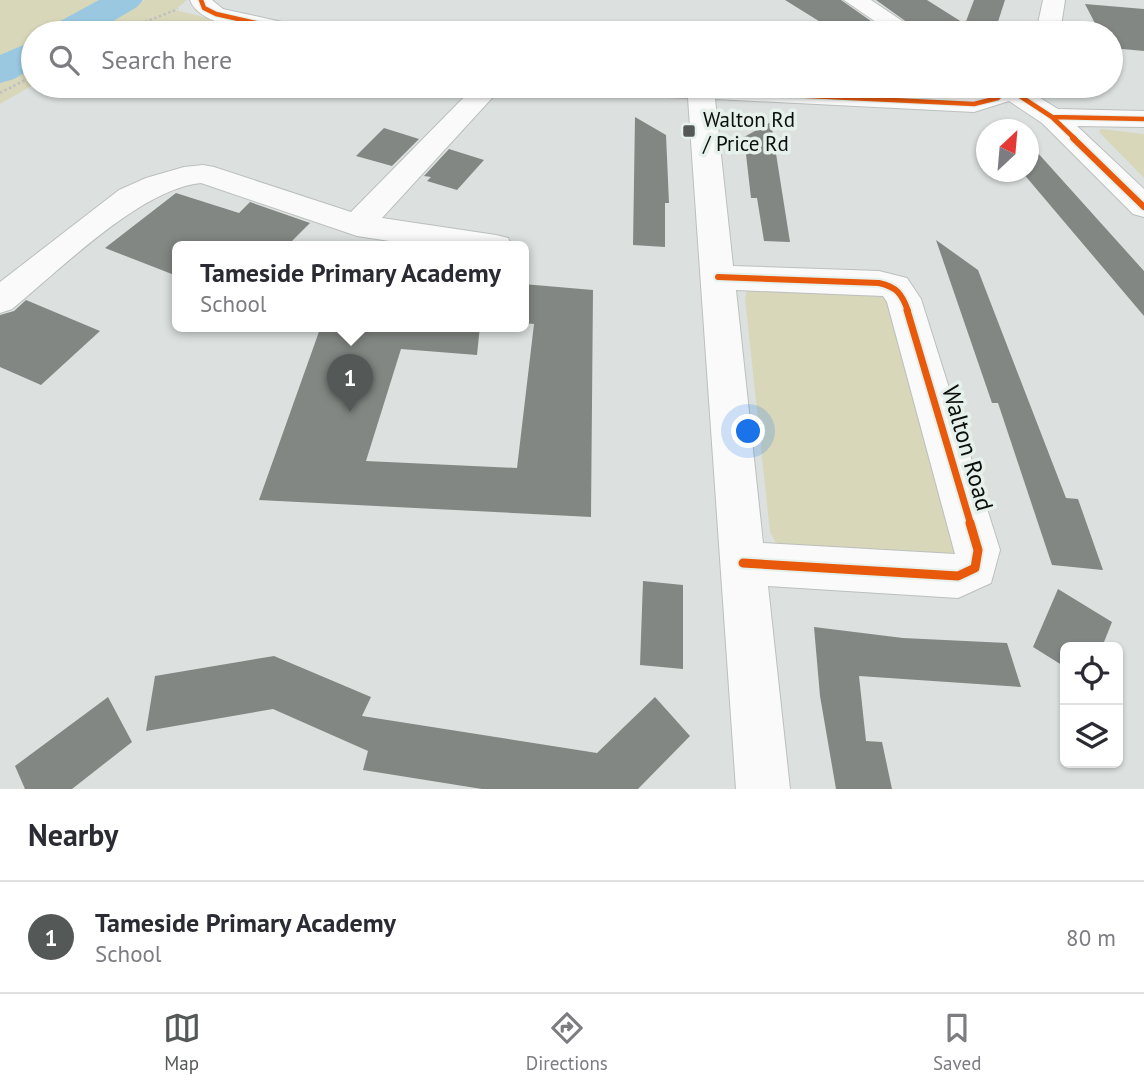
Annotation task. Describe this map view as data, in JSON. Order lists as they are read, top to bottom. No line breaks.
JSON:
{"streets":{"street":["Walton Road"]},"places":{"transit":["Walton Rd / Price Rd"]},"north":"top right","page":{"search":"Search here","popup":["Tameside Primary Academy","School"],"pins":"1","heading":"Nearby","list":[{"mark":"1","name":"Tameside Primary Academy","note":"School","value":"80 m"}],"nav":["Map","Directions","Saved"]}}
